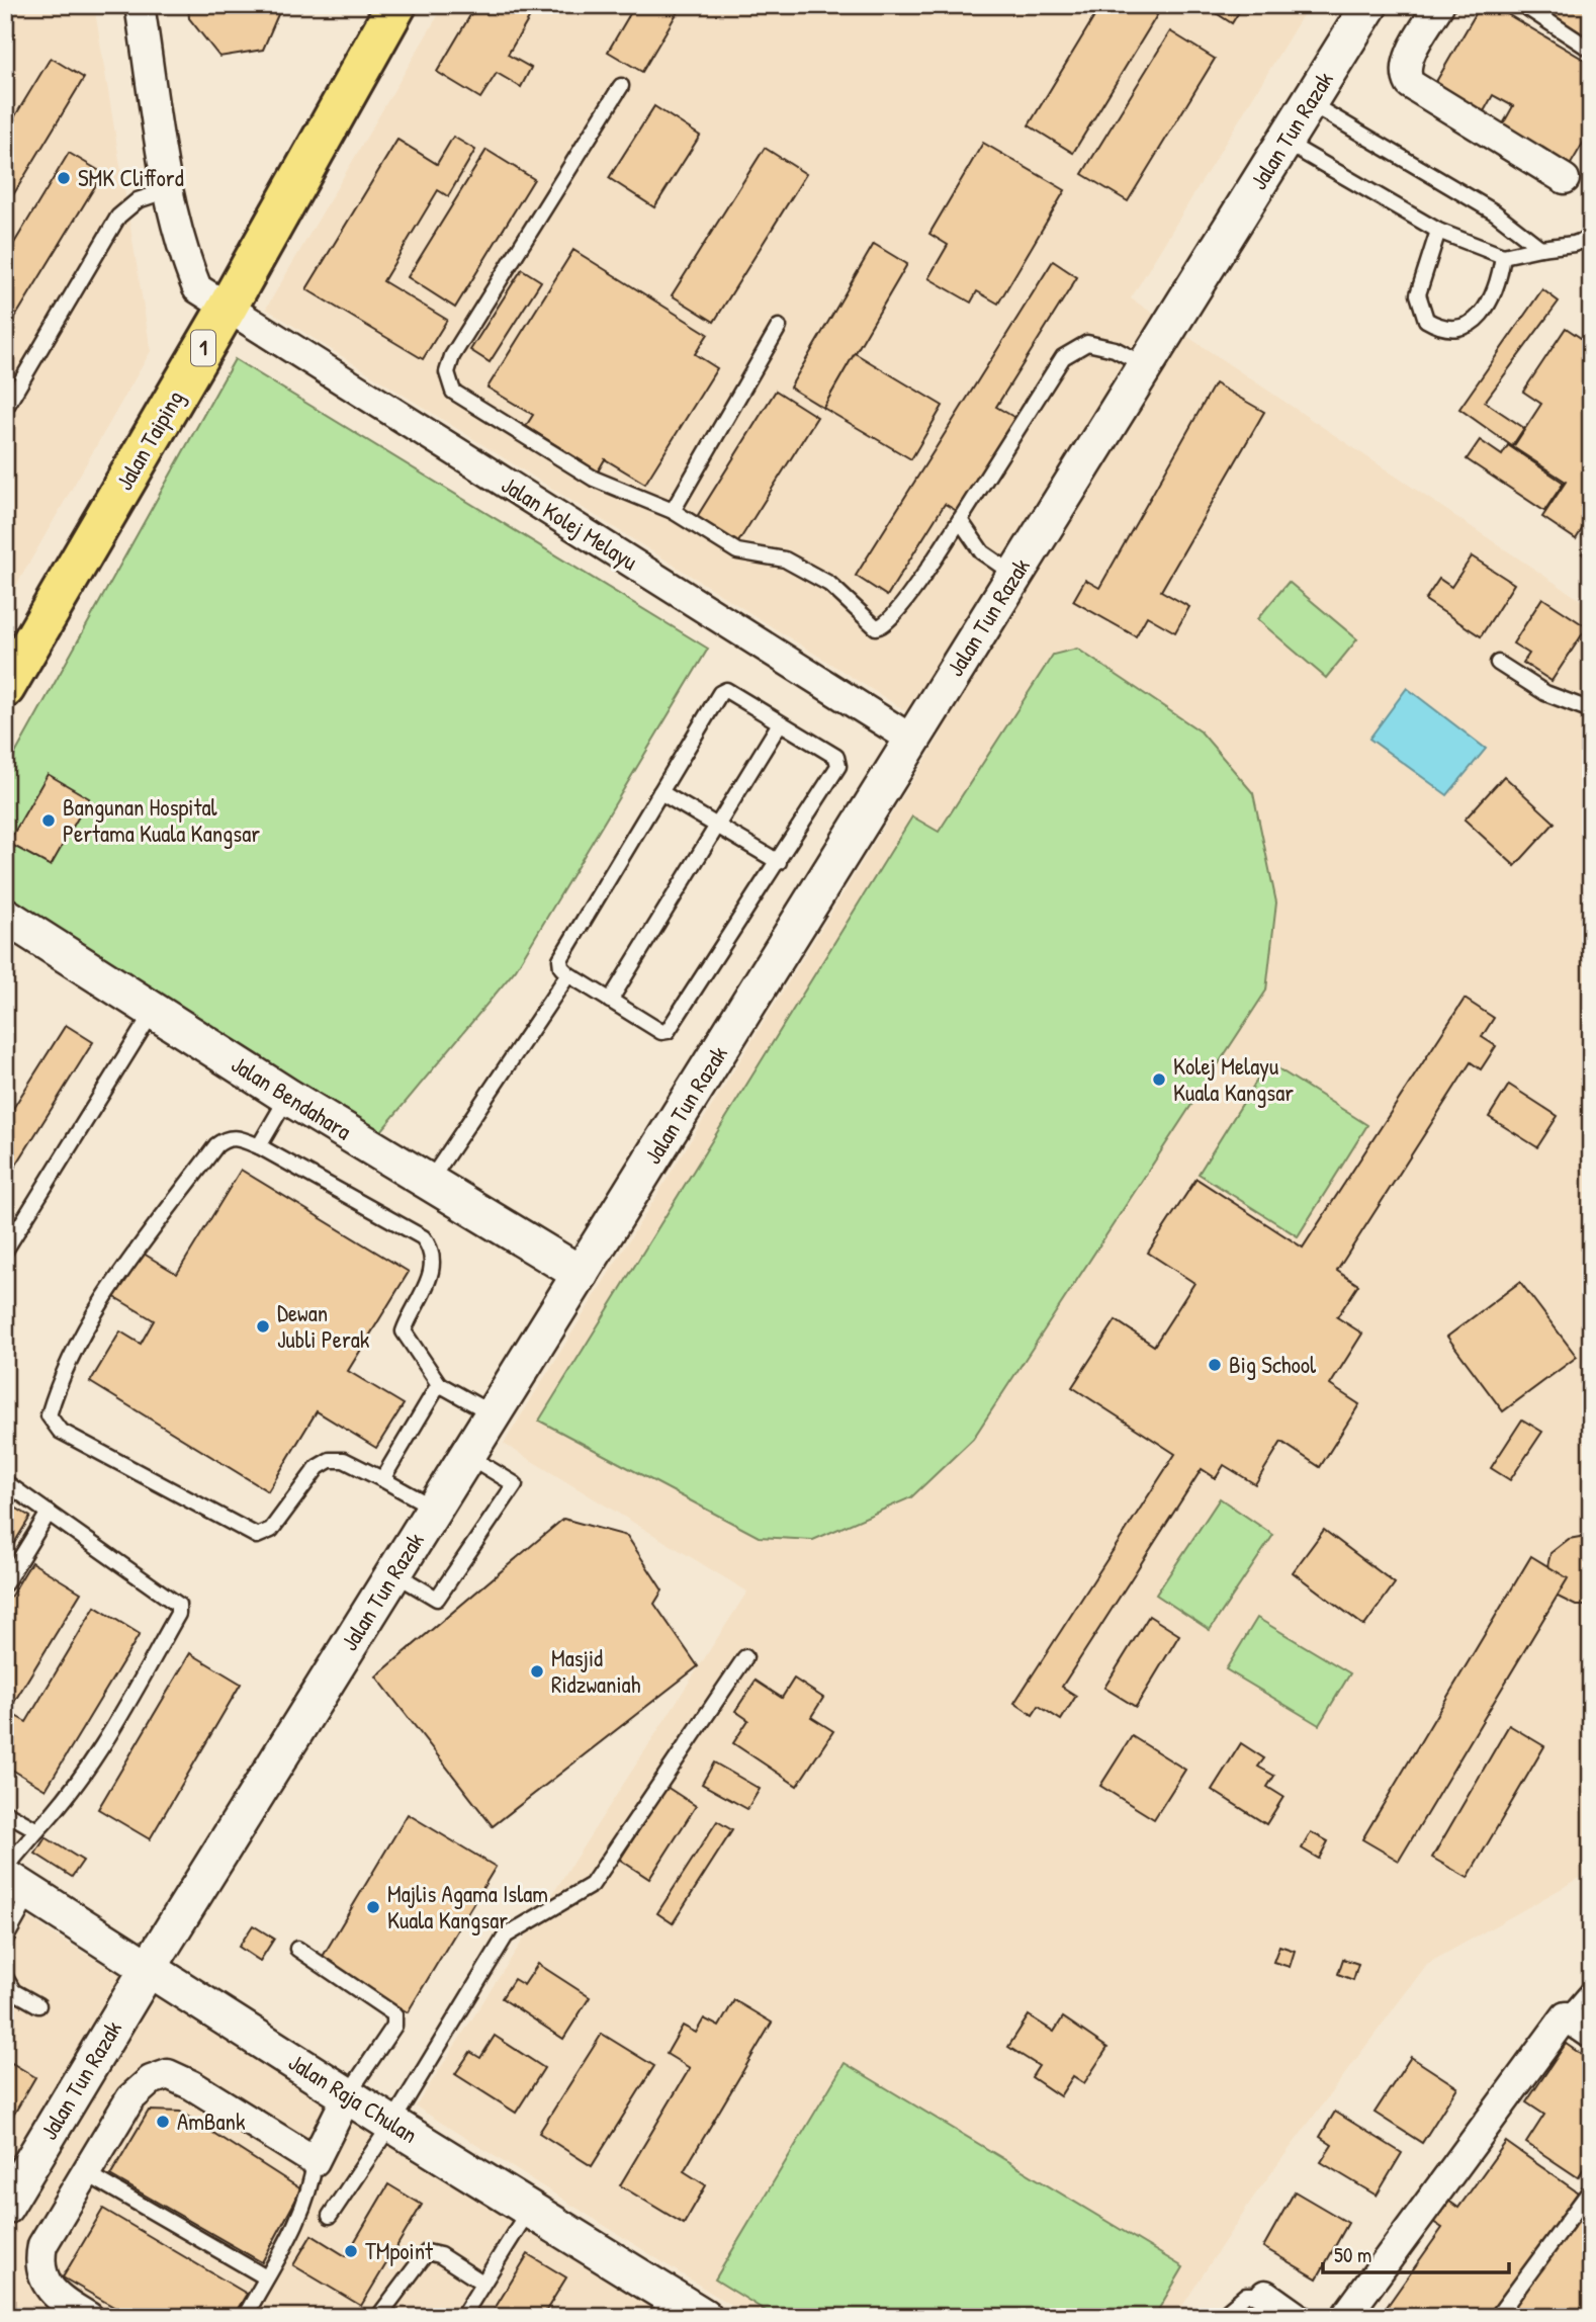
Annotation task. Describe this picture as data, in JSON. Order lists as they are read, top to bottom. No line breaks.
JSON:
{"streets":{"highway":["1","Jalan Taiping"],"street":["Jalan Tun Razak","Jalan Kolej Melayu","Jalan Bendahara","Jalan Raja Chulan"]},"crossings":[["Jalan Tun Razak","Jalan Kolej Melayu"],["Jalan Tun Razak","Jalan Bendahara"],["Jalan Tun Razak","Jalan Raja Chulan"],["Jalan Taiping","Jalan Kolej Melayu"]],"places":["SMK Clifford","Bangunan Hospital Pertama Kuala Kangsar","Kolej Melayu Kuala Kangsar","Dewan Jubli Perak","Big School","Masjid Ridzwaniah","Majlis Agama Islam Kuala Kangsar","AmBank","TMpoint"],"scale_bar":"50 m"}
